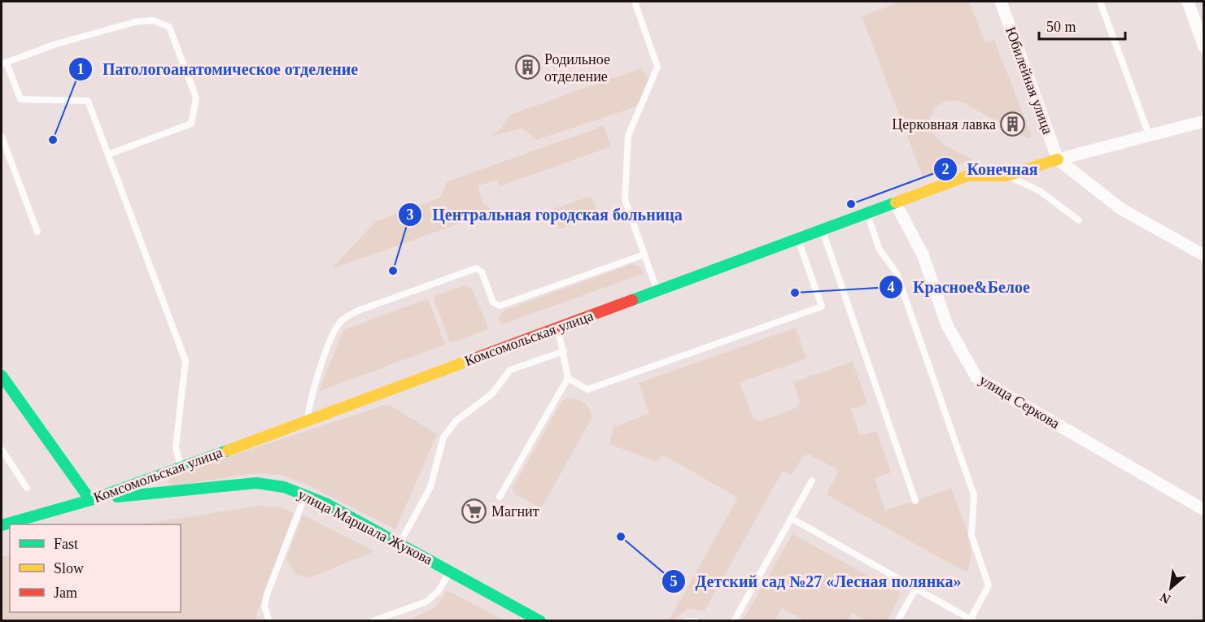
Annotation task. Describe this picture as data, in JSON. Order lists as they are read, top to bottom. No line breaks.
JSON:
{"streets":{"street":["Юбилейная улица","Комсомольская улица","улица Серкова","улица Маршала Жукова"]},"crossings":[["Юбилейная улица","Комсомольская улица"],["Комсомольская улица","улица Серкова"],["Комсомольская улица","улица Маршала Жукова"]],"places":{"building":["Родильное отделение","Церковная лавка"],"other":["Патологоанатомическое отделение","Конечная","Центральная городская больница","Красное&Белое","Детский сад №27 «Лесная полянка»"],"supermarket":["Магнит"]},"legend":["Fast","Slow","Jam"],"scale_bar":"50 m","north":"bottom left"}
